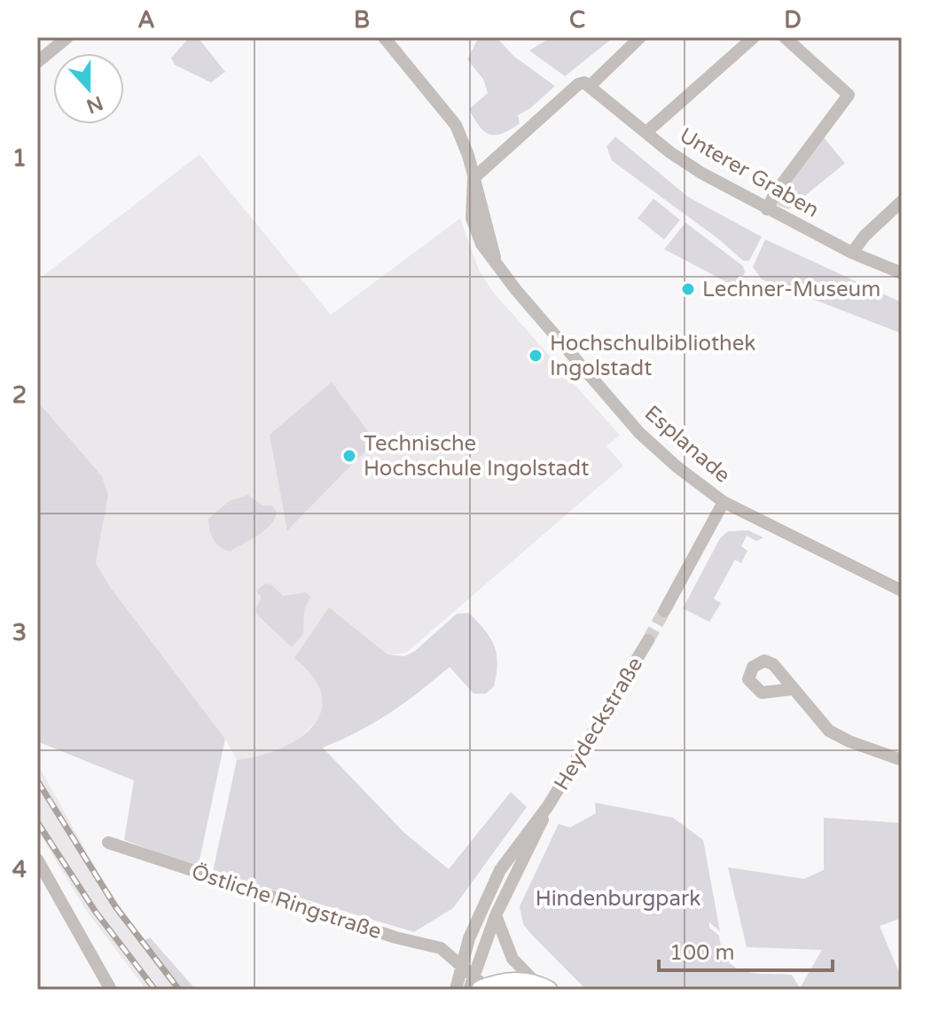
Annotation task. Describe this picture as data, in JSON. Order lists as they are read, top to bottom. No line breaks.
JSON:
{"streets":{"street":["Unterer Graben","Esplanade","Heydeckstraße","Östliche Ringstraße"]},"crossings":[["Heydeckstraße","Östliche Ringstraße"]],"parks":["Hindenburgpark"],"places":["Lechner-Museum","Hochschulbibliothek Ingolstadt","Technische Hochschule Ingolstadt"],"scale_bar":"100 m","north":"bottom","grid":{"columns":["A","B","C","D"],"rows":["1","2","3","4"]}}
